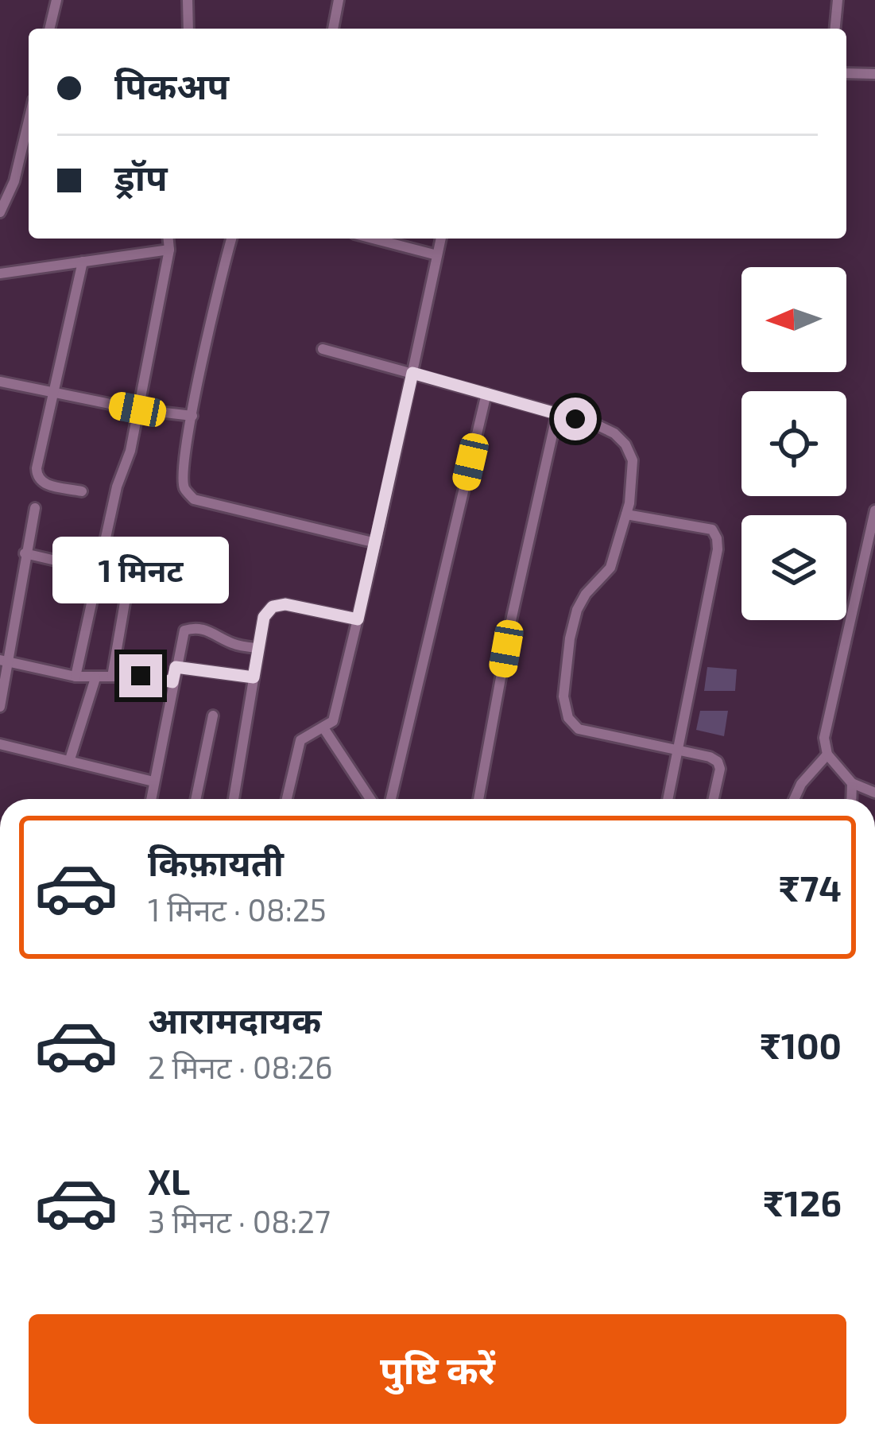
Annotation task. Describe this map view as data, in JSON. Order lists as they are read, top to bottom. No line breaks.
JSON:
{"north":"left","page":{"banner":["पिकअप","ड्रॉप"],"bubble":"1 मिनट","list":[{"name":"किफ़ायती","note":"1 मिनट · 08:25","value":"₹74"},{"name":"आरामदायक","note":"2 मिनट · 08:26","value":"₹100"},{"name":"XL","note":"3 मिनट · 08:27","value":"₹126"}],"buttons":"पुष्टि करें"}}
